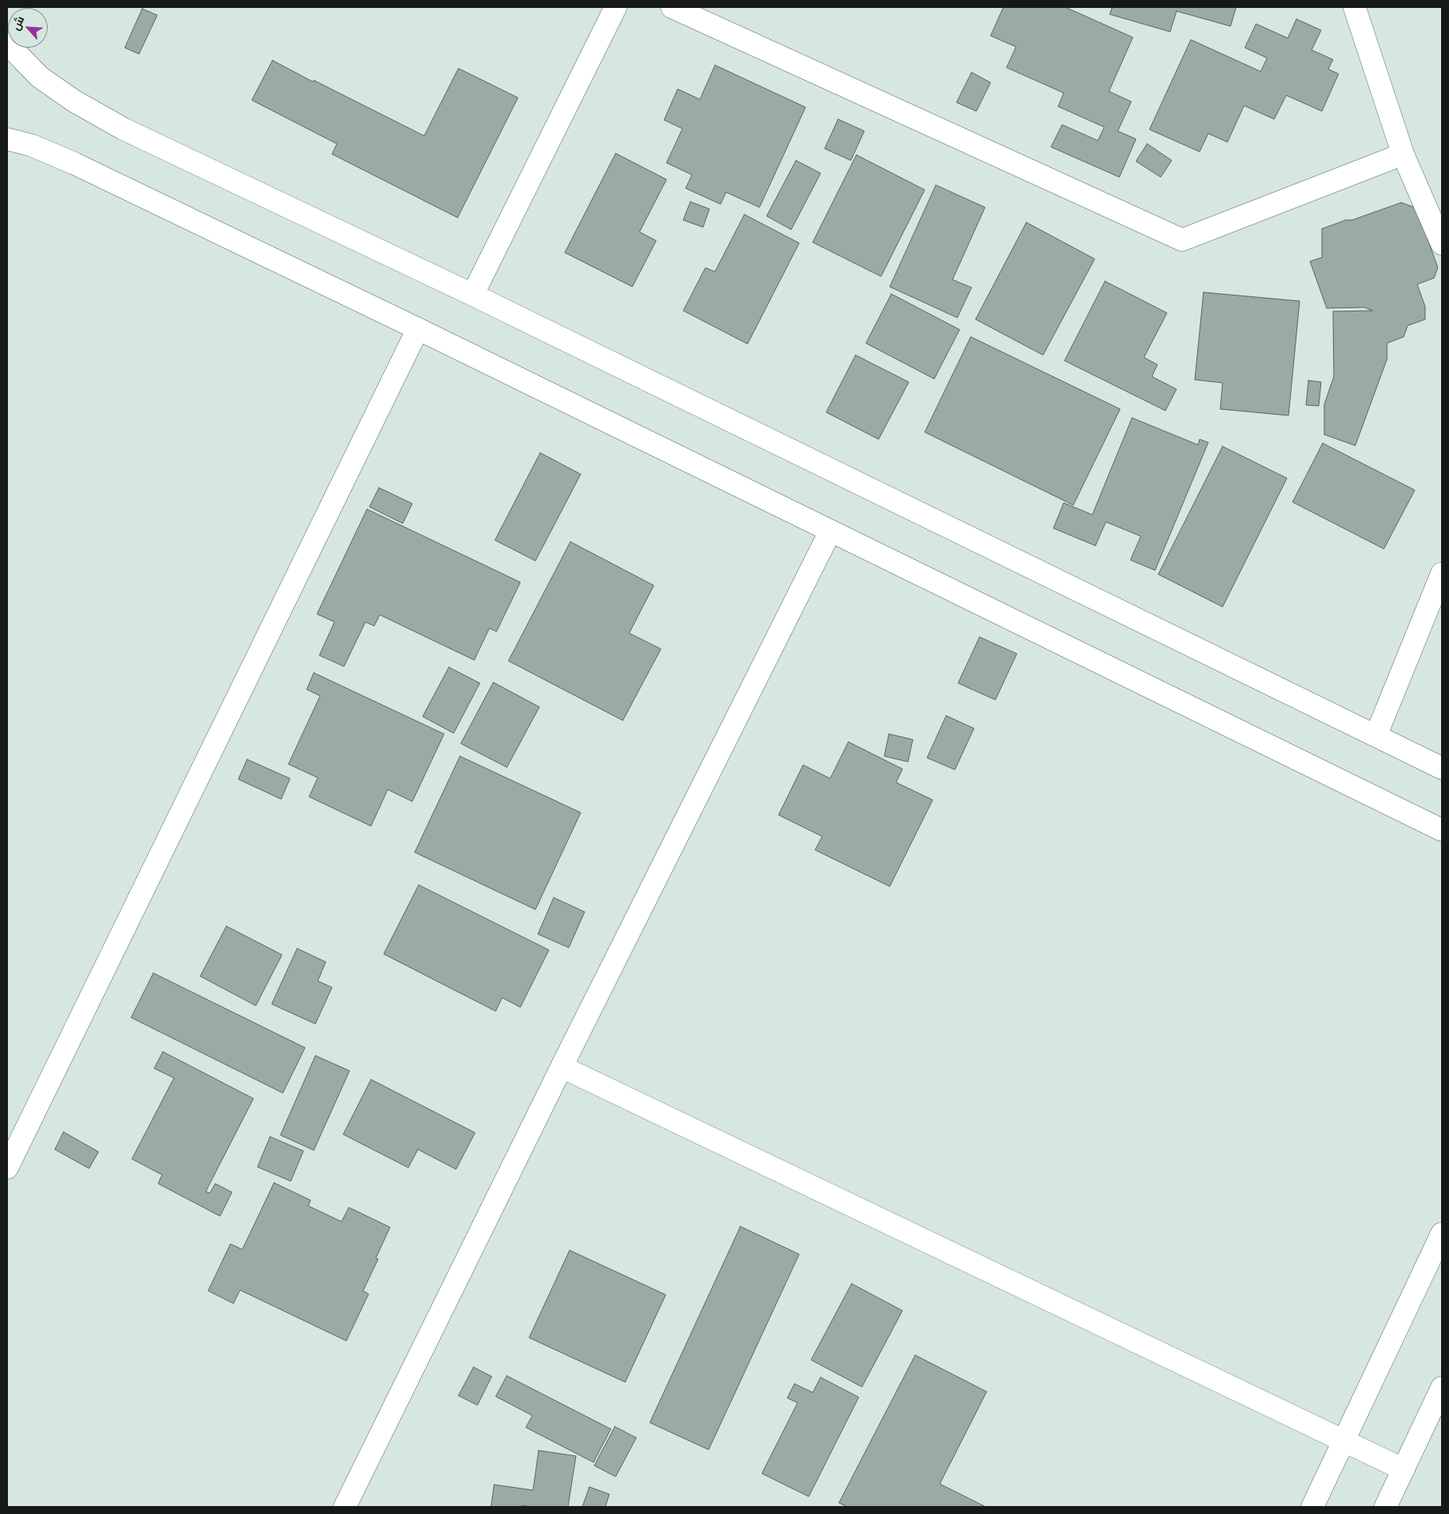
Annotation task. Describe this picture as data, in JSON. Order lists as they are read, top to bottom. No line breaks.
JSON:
{"north":"top left"}
